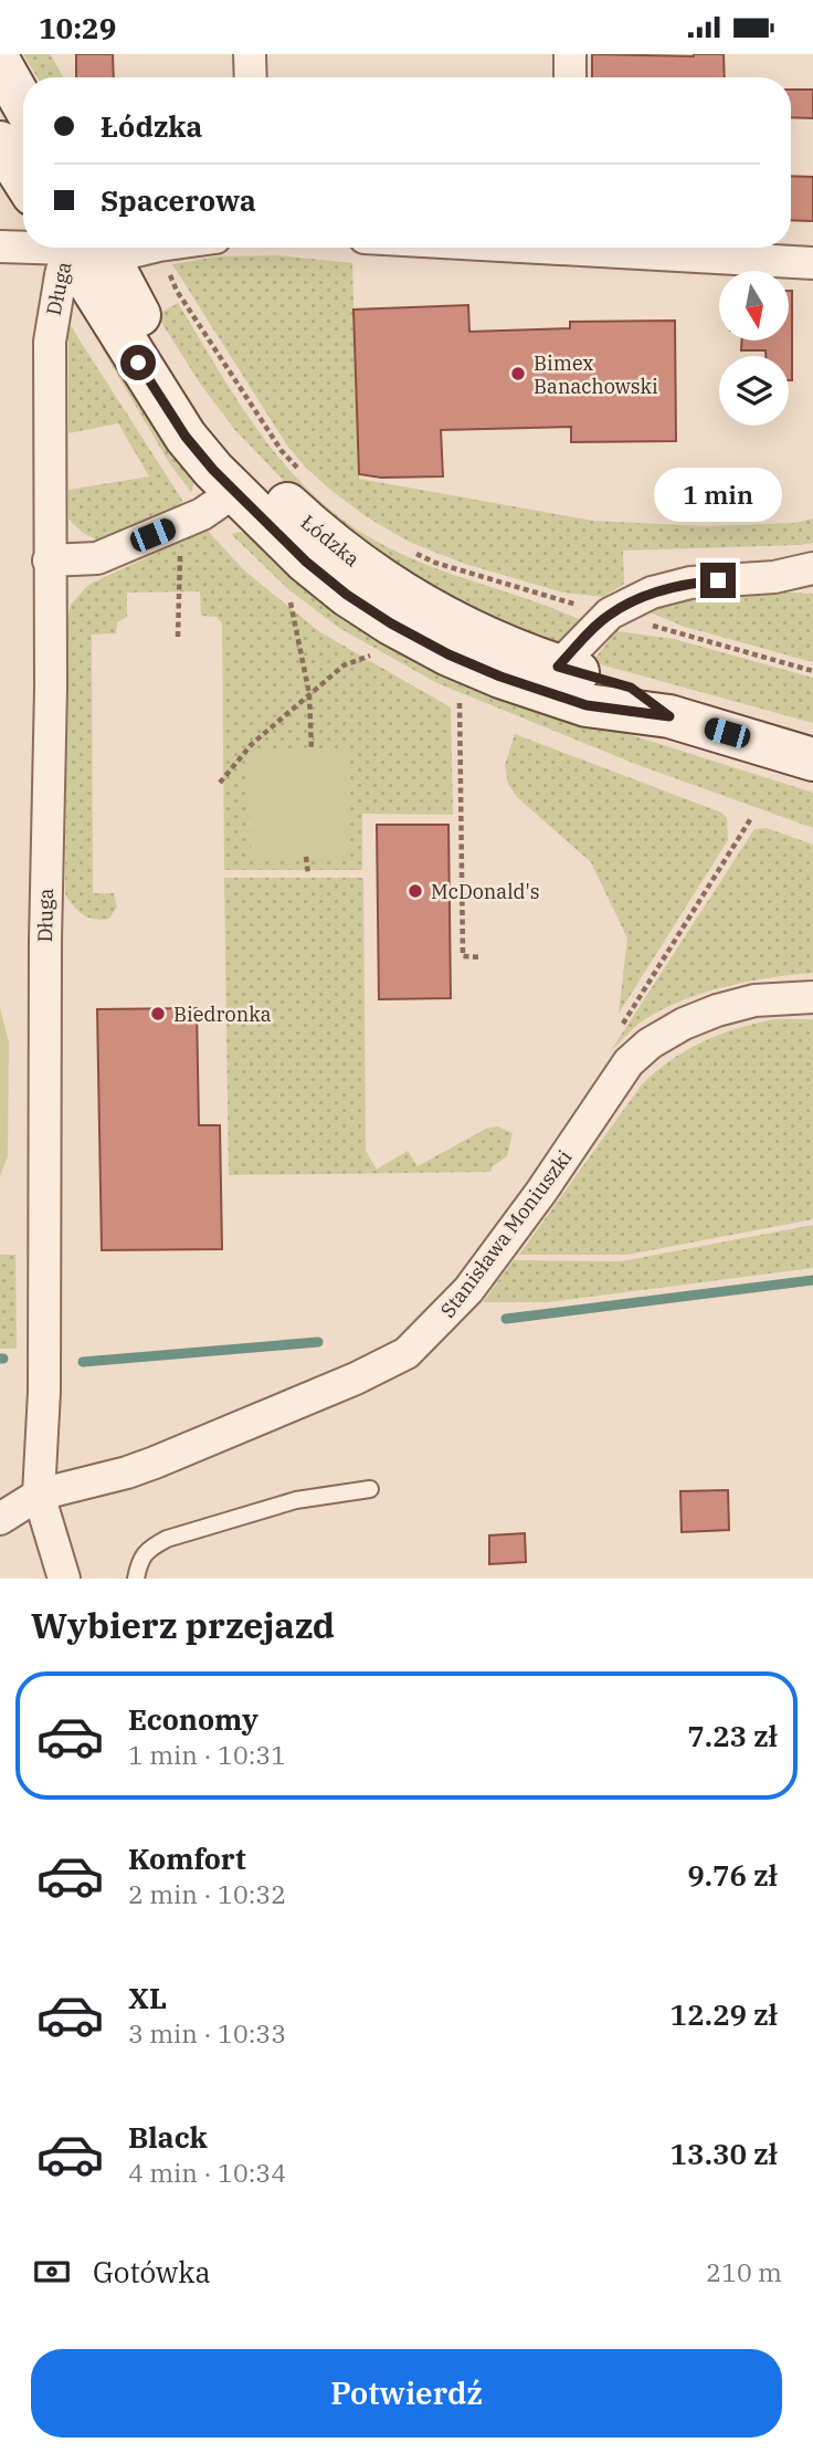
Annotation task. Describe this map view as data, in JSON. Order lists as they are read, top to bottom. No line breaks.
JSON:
{"streets":{"main road":["Łódzka"],"street":["Długa","Stanisława Moniuszki"]},"crossings":[["Długa","Stanisława Moniuszki"]],"places":["Bimex Banachowski","McDonald's","Biedronka"],"north":"bottom","page":{"status":"10:29","banner":["Łódzka","Spacerowa"],"bubble":"1 min","heading":"Wybierz przejazd","list":[{"name":"Economy","note":"1 min · 10:31","value":"7.23 zł"},{"name":"Komfort","note":"2 min · 10:32","value":"9.76 zł"},{"name":"XL","note":"3 min · 10:33","value":"12.29 zł"},{"name":"Black","note":"4 min · 10:34","value":"13.30 zł"}],"pay":["Gotówka","210 m"],"buttons":"Potwierdź"}}
